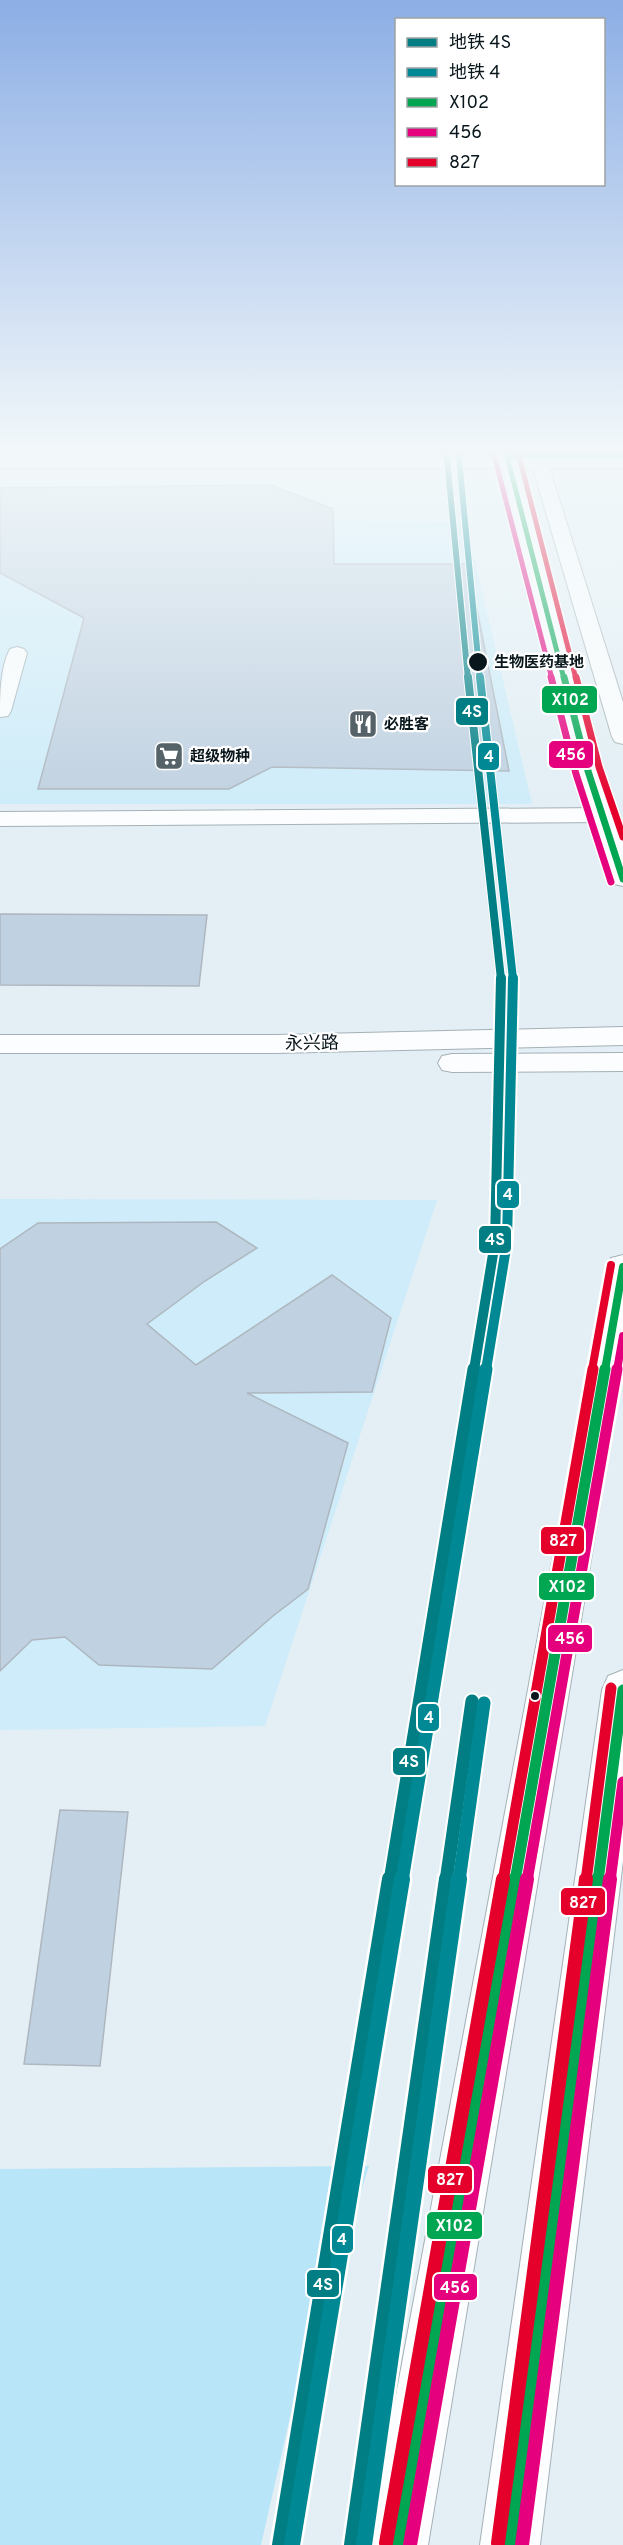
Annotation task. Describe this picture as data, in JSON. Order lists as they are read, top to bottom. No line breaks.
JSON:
{"streets":{"main road":["永兴路"]},"places":{"other":["生物医药基地"],"restaurant":["必胜客"],"supermarket":["超级物种"]},"lines":["metro line 4S","metro line 4","transit line X102","transit line 456","transit line 827"],"legend":["地铁 4S","地铁 4","X102","456","827"]}
